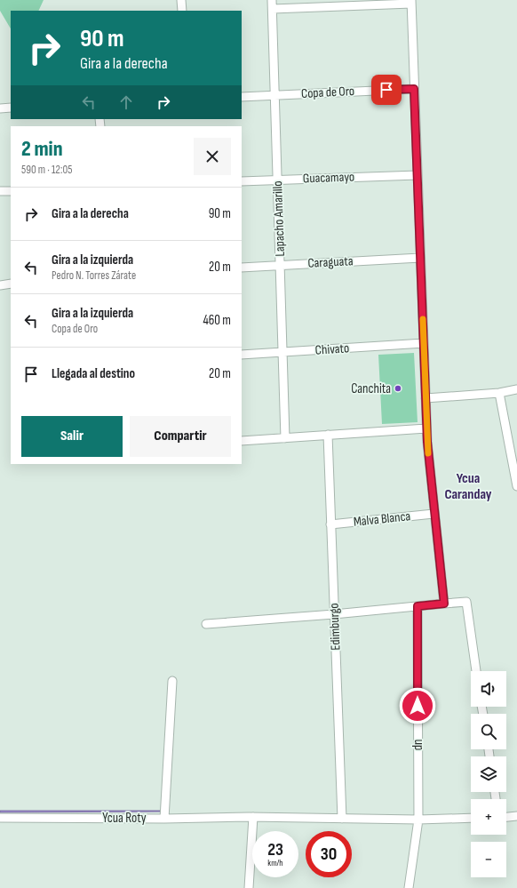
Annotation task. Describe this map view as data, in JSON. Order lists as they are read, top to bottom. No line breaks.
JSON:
{"streets":{"street":["Copa de Oro","Guacamayo","Lapacho Amarillo","Caraguata","Chivato","Malva Blanca","Edimburgo","dn","Ycua Roty"]},"crossings":[["Copa de Oro","Lapacho Amarillo"],["Guacamayo","Lapacho Amarillo"],["Lapacho Amarillo","Caraguata"],["Lapacho Amarillo","Chivato"],["Malva Blanca","Edimburgo"],["Edimburgo","Ycua Roty"],["dn","Ycua Roty"]],"districts":["Ycua Caranday"],"places":["Canchita"],"page":{"turn":["90 m","Gira a la derecha"],"heading":["2 min","590 m · 12:05"],"list":[{"name":"Gira a la derecha","value":"90 m"},{"name":"Gira a la izquierda","note":"Pedro N. Torres Zárate","value":"20 m"},{"name":"Gira a la izquierda","note":"Copa de Oro","value":"460 m"},{"name":"Llegada al destino","value":"20 m"}],"buttons":["Salir","Compartir"],"map_buttons":["+","−"],"speed":"23 km/h","limit":"30"}}
